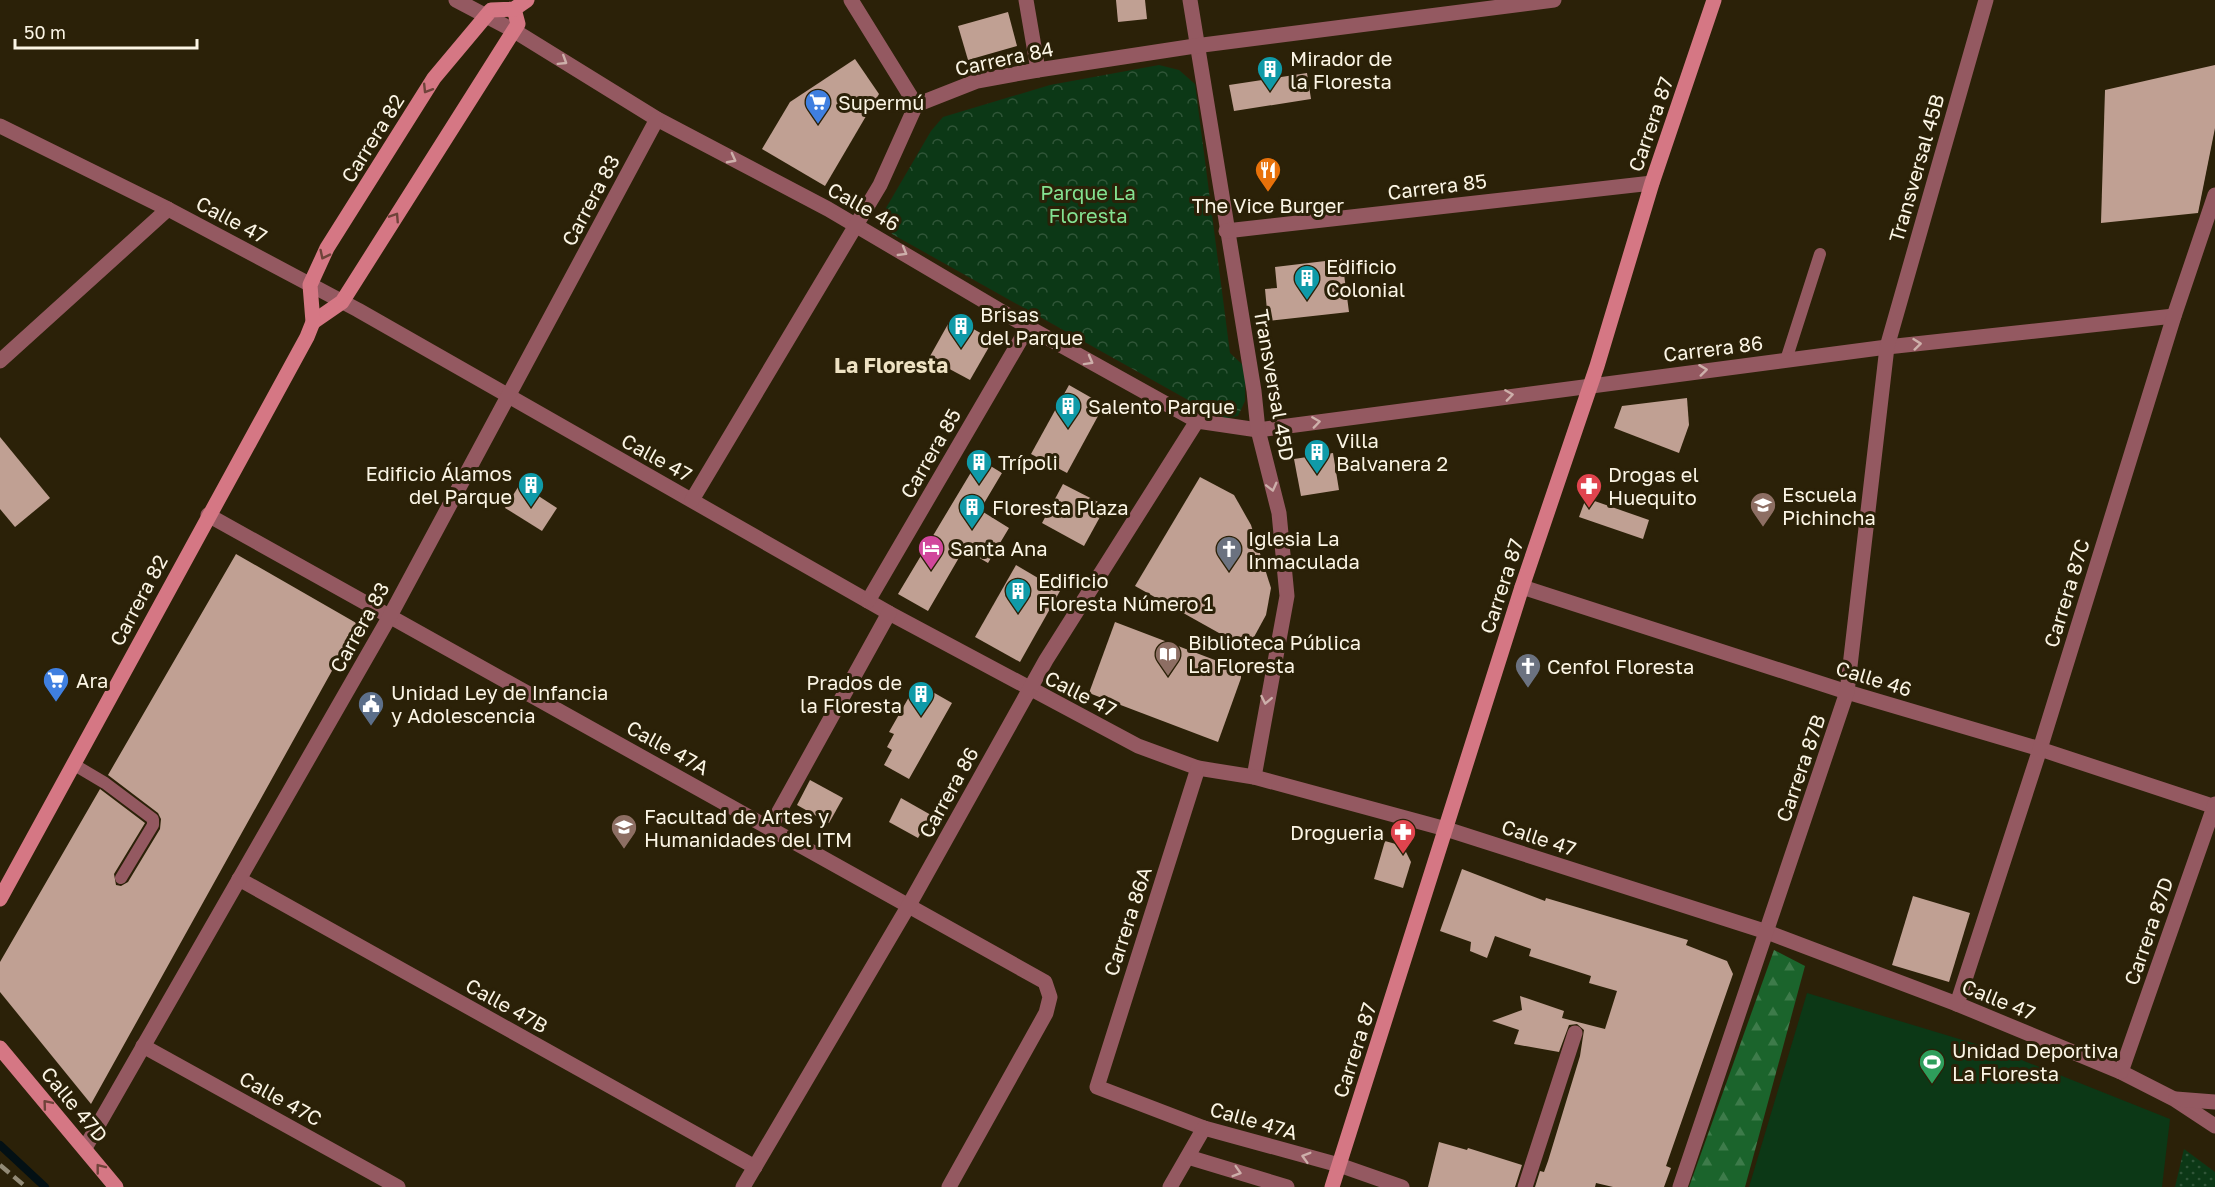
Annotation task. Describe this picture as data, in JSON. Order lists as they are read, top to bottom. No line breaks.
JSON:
{"streets":{"street":["Carrera 84","Carrera 87","Carrera 82","Transversal 45B","Carrera 85","Carrera 83","Calle 46","Calle 47","Carrera 86","Transversal 45D","Carrera 87C","Calle 47A","Carrera 87B","Carrera 86A","Carrera 87D","Calle 47B","Calle 47C","Calle 47D"]},"crossings":[["Carrera 84","Transversal 45D"],["Carrera 87","Carrera 85"],["Carrera 87","Calle 46"],["Carrera 87","Calle 47"],["Carrera 87","Carrera 86"],["Carrera 87","Calle 47A"],["Carrera 82","Calle 46"],["Carrera 82","Calle 47"],["Carrera 82","Calle 47A"],["Transversal 45B","Carrera 86"],["Transversal 45B","Carrera 87B"],["Carrera 85","Calle 46"],["Carrera 85","Calle 47"],["Carrera 85","Transversal 45D"],["Carrera 83","Calle 46"],["Carrera 83","Calle 47"],["Carrera 83","Calle 47A"],["Carrera 83","Calle 47B"],["Carrera 83","Calle 47C"],["Carrera 83","Calle 47D"],["Calle 46","Carrera 86"],["Calle 46","Transversal 45D"],["Calle 46","Carrera 87C"],["Calle 46","Carrera 87B"],["Calle 46","Carrera 87D"],["Calle 47","Carrera 86"],["Calle 47","Transversal 45D"],["Calle 47","Carrera 87C"],["Calle 47","Carrera 87B"],["Calle 47","Carrera 86A"],["Calle 47","Carrera 87D"],["Carrera 86","Transversal 45D"],["Carrera 86","Carrera 87C"],["Carrera 86","Calle 47A"],["Carrera 86","Carrera 87B"],["Carrera 86","Calle 47B"],["Calle 47A","Carrera 86A"]],"one_way":["Calle 46","Carrera 86","Transversal 45D","Calle 47D"],"districts":["La Floresta"],"parks":["Parque La Floresta"],"places":{"building":["Mirador de la Floresta","Edificio Colonial","Brisas del Parque","Salento Parque","Villa Balvanera 2","Trípoli","Edificio Álamos del Parque","Floresta Plaza","Edificio Floresta Número 1","Prados de la Floresta"],"supermarket":["Supermú","Ara"],"restaurant":["The Vice Burger"],"pharmacy":["Drogas el Huequito","Drogueria"],"school or university":["Escuela Pichincha","Facultad de Artes y Humanidades del ITM"],"hotel":["Santa Ana"],"church":["Iglesia La Inmaculada","Cenfol Floresta"],"library":["Biblioteca Pública La Floresta"],"public building":["Unidad Ley de Infancia y Adolescencia"],"sports":["Unidad Deportiva La Floresta"]},"scale_bar":"50 m"}
